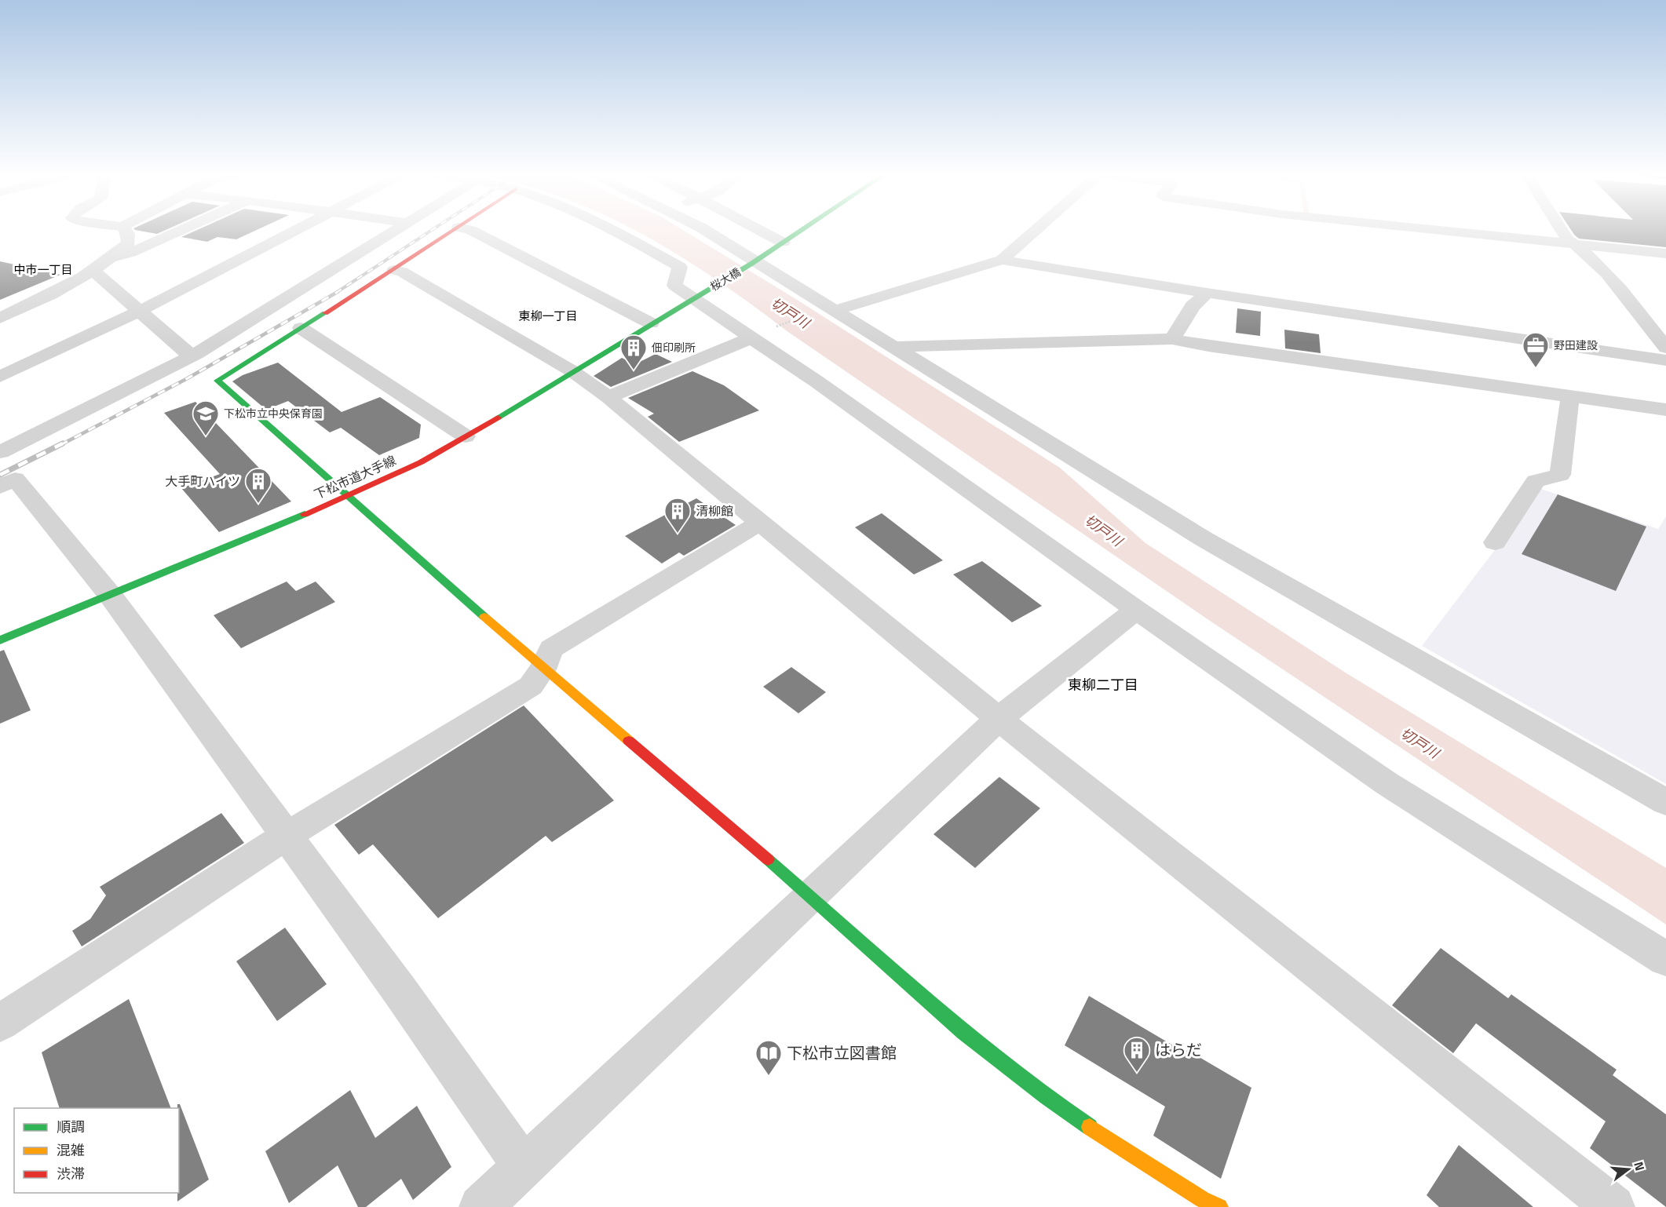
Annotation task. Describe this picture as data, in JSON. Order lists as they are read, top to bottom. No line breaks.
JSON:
{"streets":{"street":["桜大橋","下松市道大手線"]},"crossings":[["桜大橋","下松市道大手線"]],"districts":["中市一丁目","東柳一丁目","東柳二丁目"],"water":["切戸川"],"places":{"office":["野田建設"],"building":["佃印刷所","大手町ハイツ","清柳館","はらだ"],"school or university":["下松市立中央保育園"],"library":["下松市立図書館"]},"legend":["順調","混雑","渋滞"],"north":"right"}
